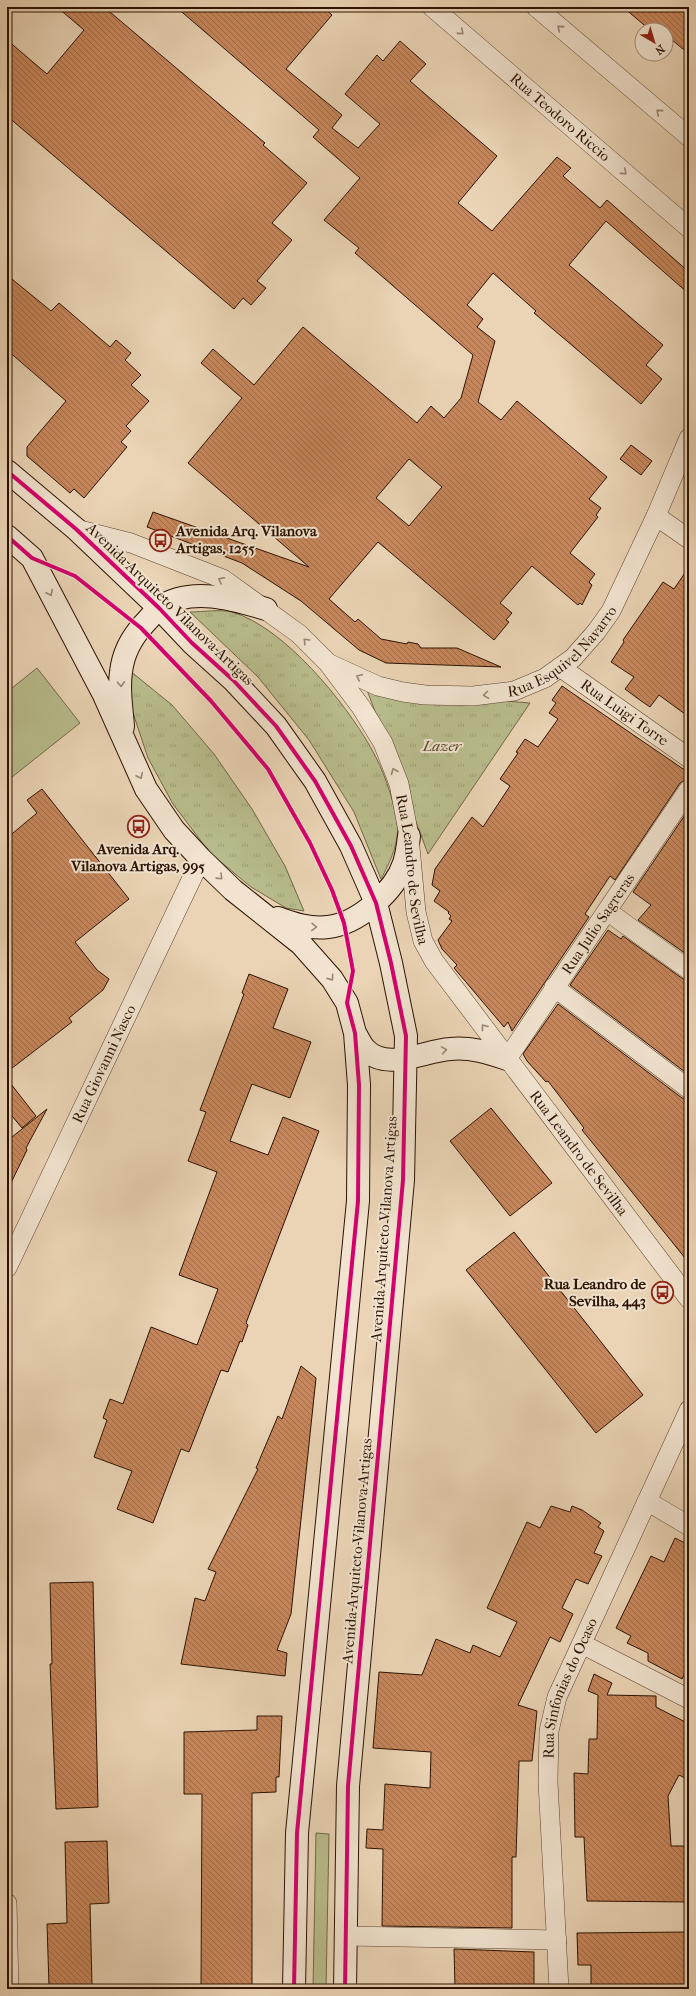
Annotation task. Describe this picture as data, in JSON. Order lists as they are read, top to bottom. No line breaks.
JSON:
{"streets":{"main road":["Avenida Arquiteto Vilanova Artigas"],"street":["Rua Teodoro Riccio","Rua Esquivel Navarro","Rua Luigi Torre","Rua Leandro de Sevilha","Rua Julio Sagreras","Rua Giovanni Nasco","Rua Sinfonias do Ocaso"]},"crossings":[["Avenida Arquiteto Vilanova Artigas","Rua Leandro de Sevilha"],["Avenida Arquiteto Vilanova Artigas","Rua Giovanni Nasco"],["Rua Esquivel Navarro","Rua Luigi Torre"],["Rua Esquivel Navarro","Rua Leandro de Sevilha"],["Rua Leandro de Sevilha","Rua Julio Sagreras"]],"one_way":["Rua Esquivel Navarro","Rua Leandro de Sevilha"],"parks":["Lazer"],"places":{"bus stop":["Avenida Arq. Vilanova Artigas, 1255","Avenida Arq. Vilanova Artigas, 995","Rua Leandro de Sevilha, 443"]},"north":"bottom right"}
